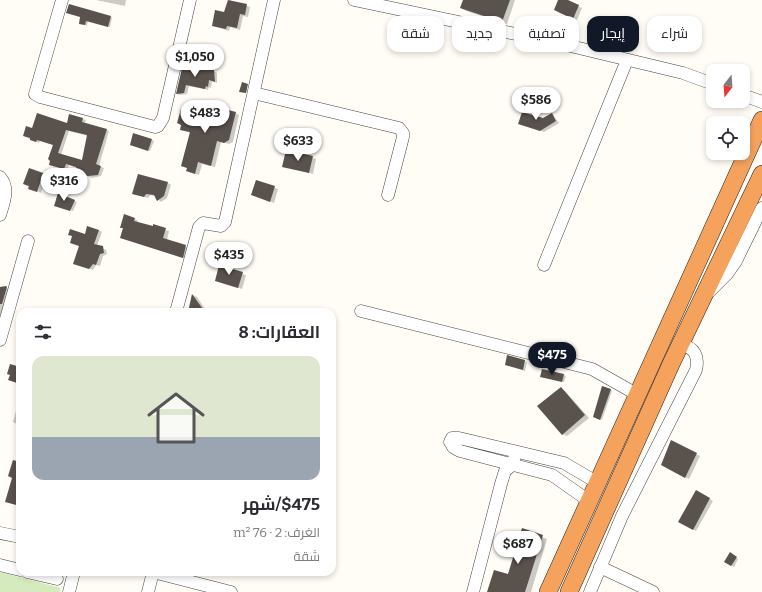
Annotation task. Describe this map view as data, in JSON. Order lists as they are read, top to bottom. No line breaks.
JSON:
{"north":"bottom","page":{"chip":["شراء","إيجار","تصفية","جديد","شقة"],"price":["$1,050","$586","$483","$633","$316","$435","$475","$687"],"heading":"العقارات: 8","list":[{"name":"$475/شهر","note":"الغرف: 2 · 76 m² · شقة"}]}}
